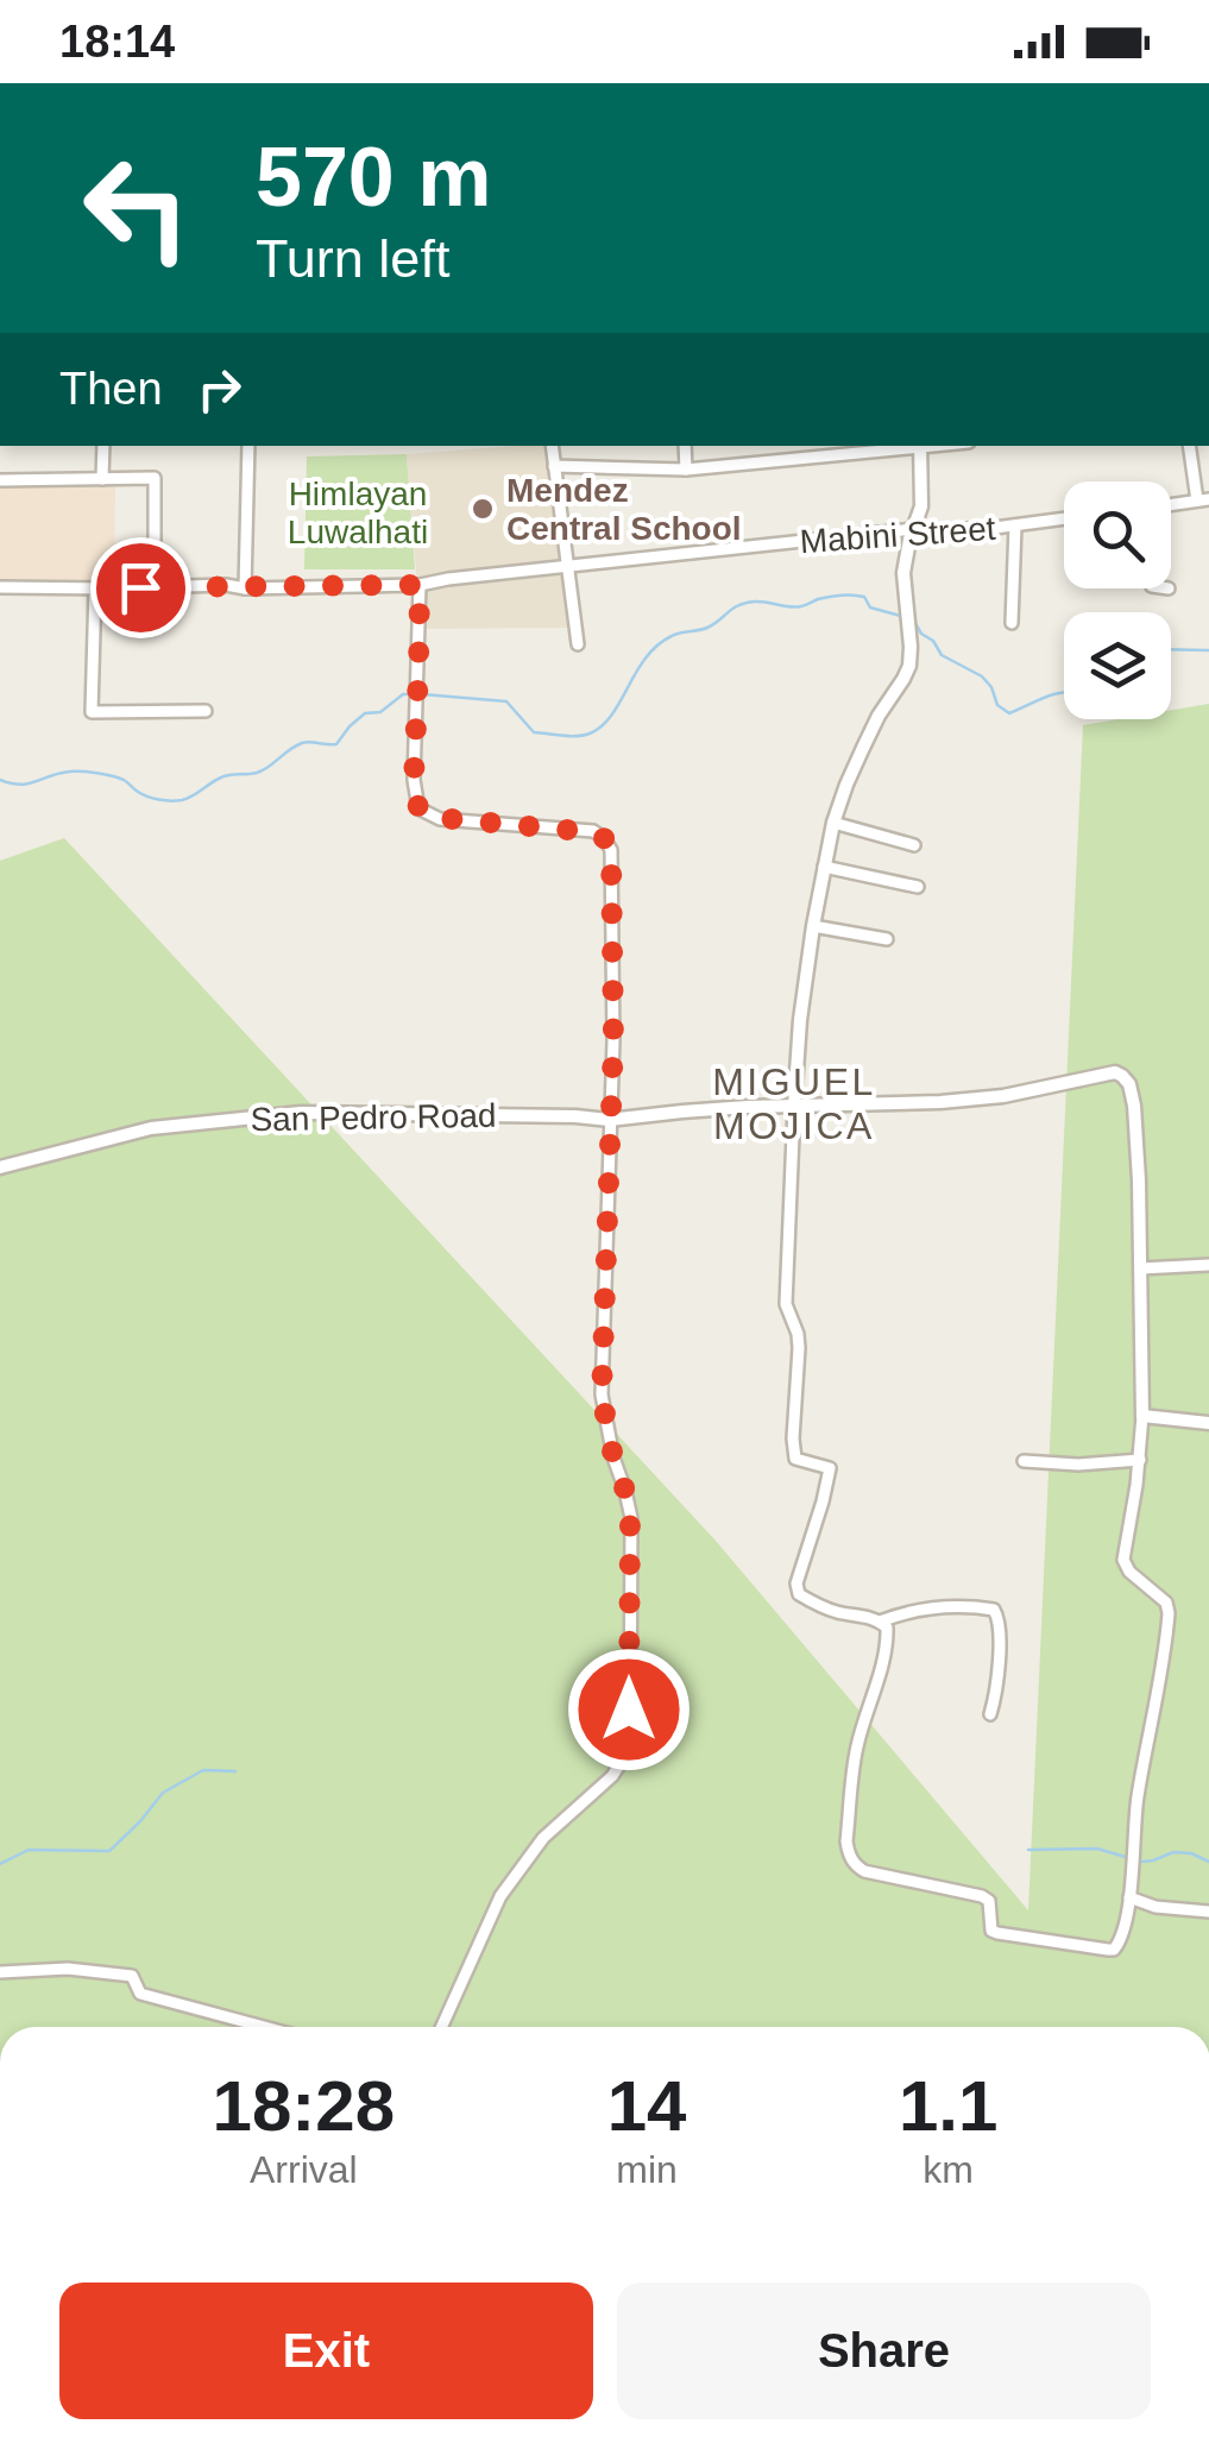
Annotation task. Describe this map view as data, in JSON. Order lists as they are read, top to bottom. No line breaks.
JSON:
{"streets":{"street":["Mabini Street","San Pedro Road"]},"districts":["MIGUEL MOJICA"],"parks":["Himlayan Luwalhati"],"places":["Mendez Central School"],"page":{"status":"18:14","turn":["570 m","Turn left"],"then":"Then","eta":["18:28","Arrival","14","min","1.1","km"],"buttons":["Exit","Share"]}}
